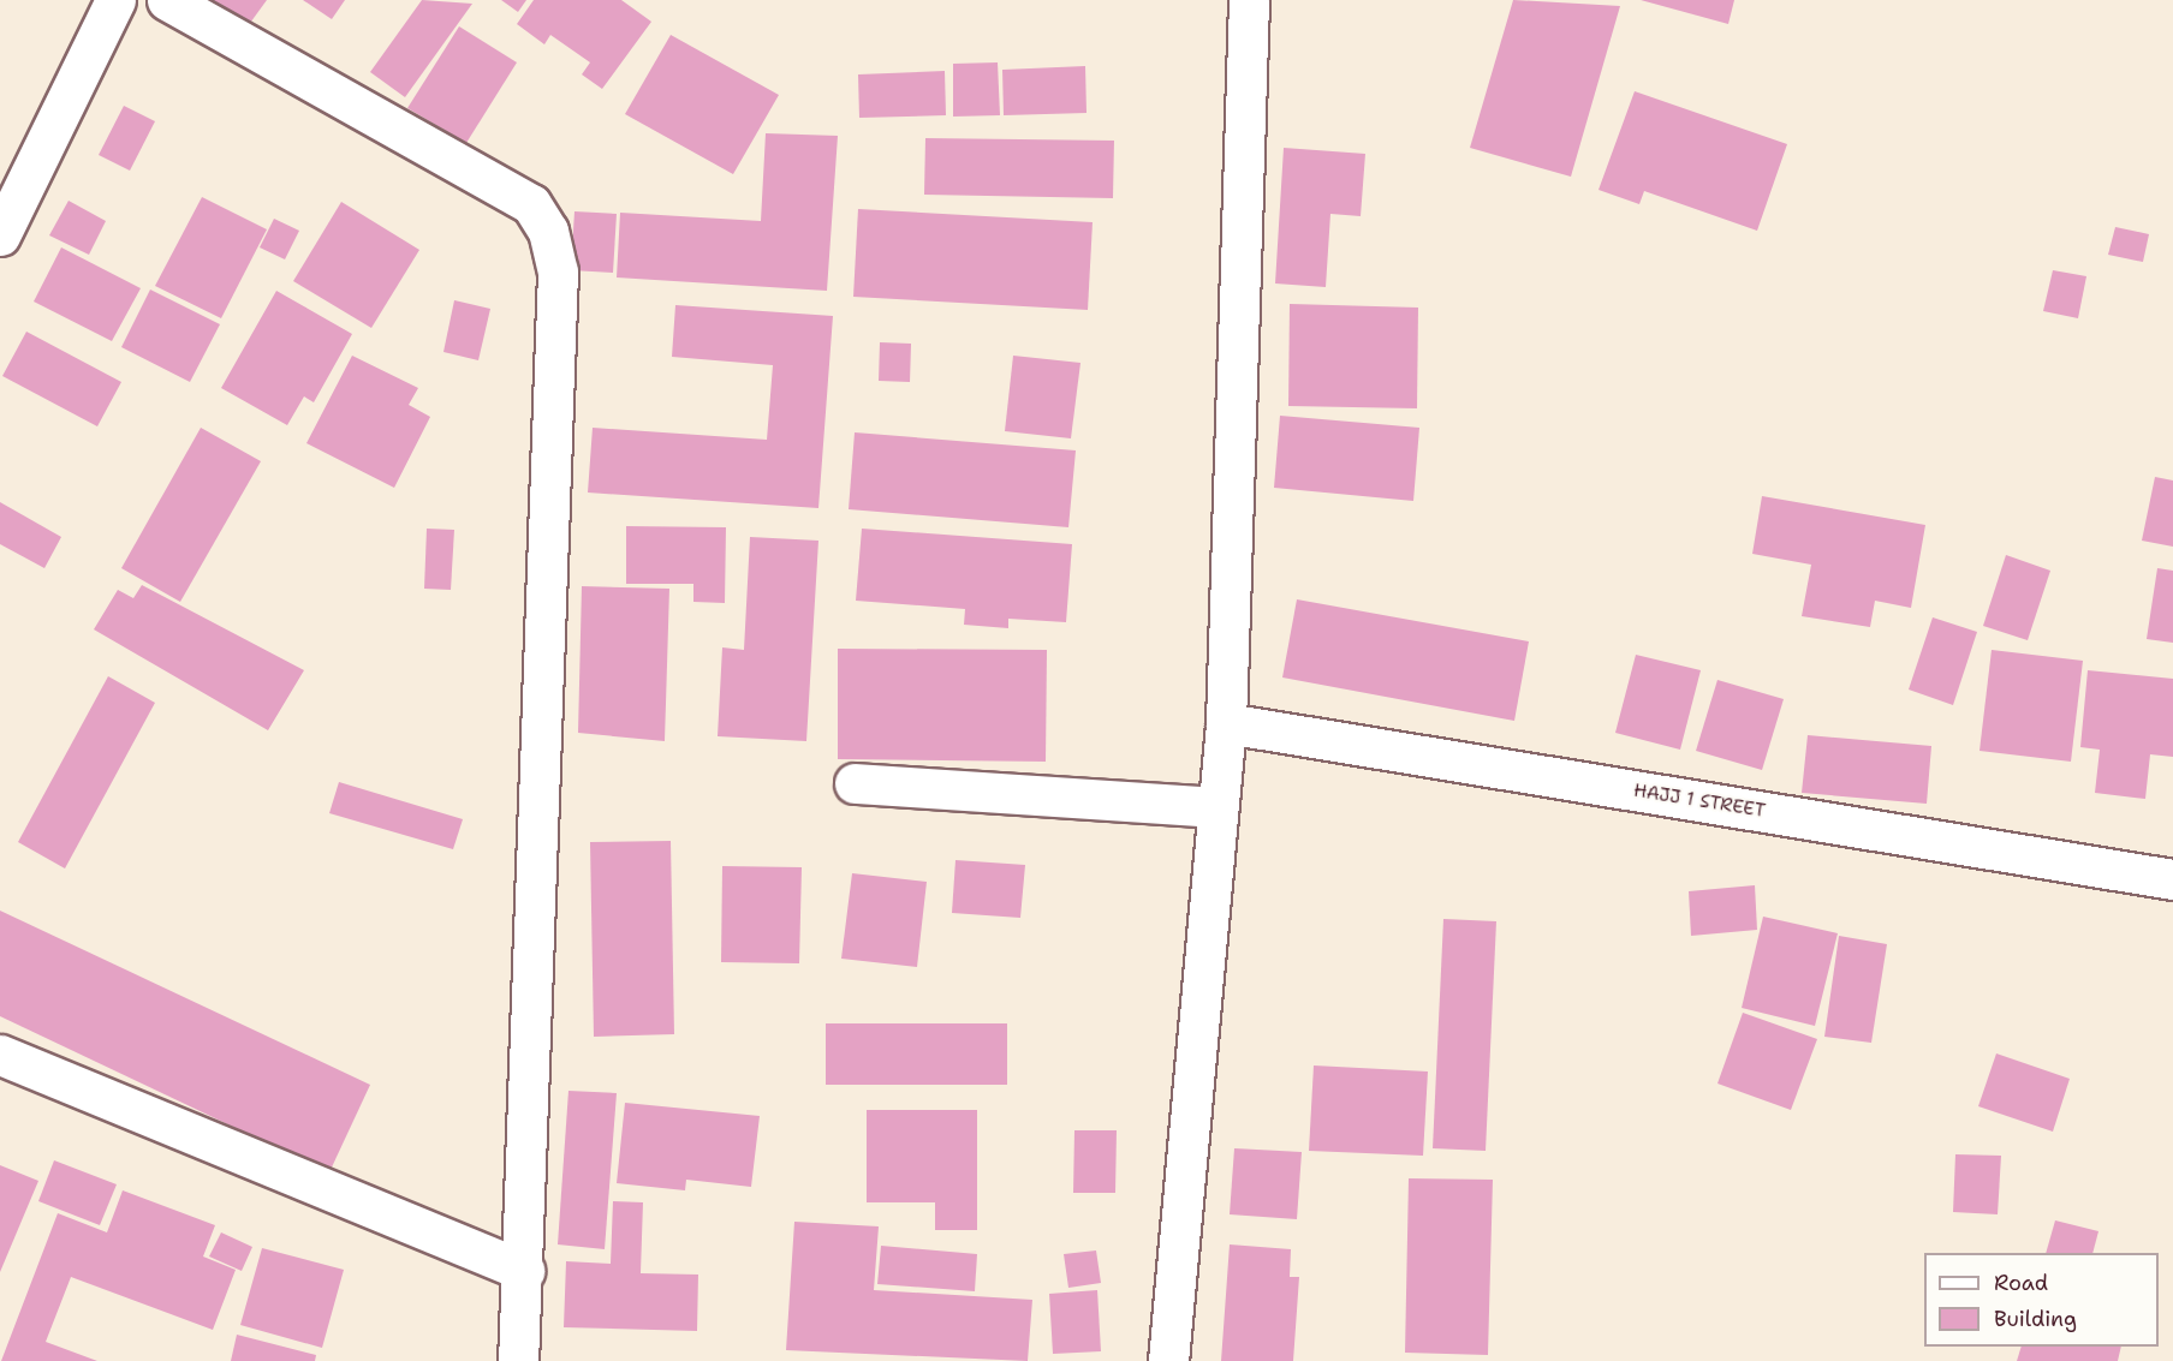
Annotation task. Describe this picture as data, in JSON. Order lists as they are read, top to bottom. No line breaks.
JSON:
{"streets":{"street":["HAJJ 1 STREET"]},"legend":["Road","Building"]}
